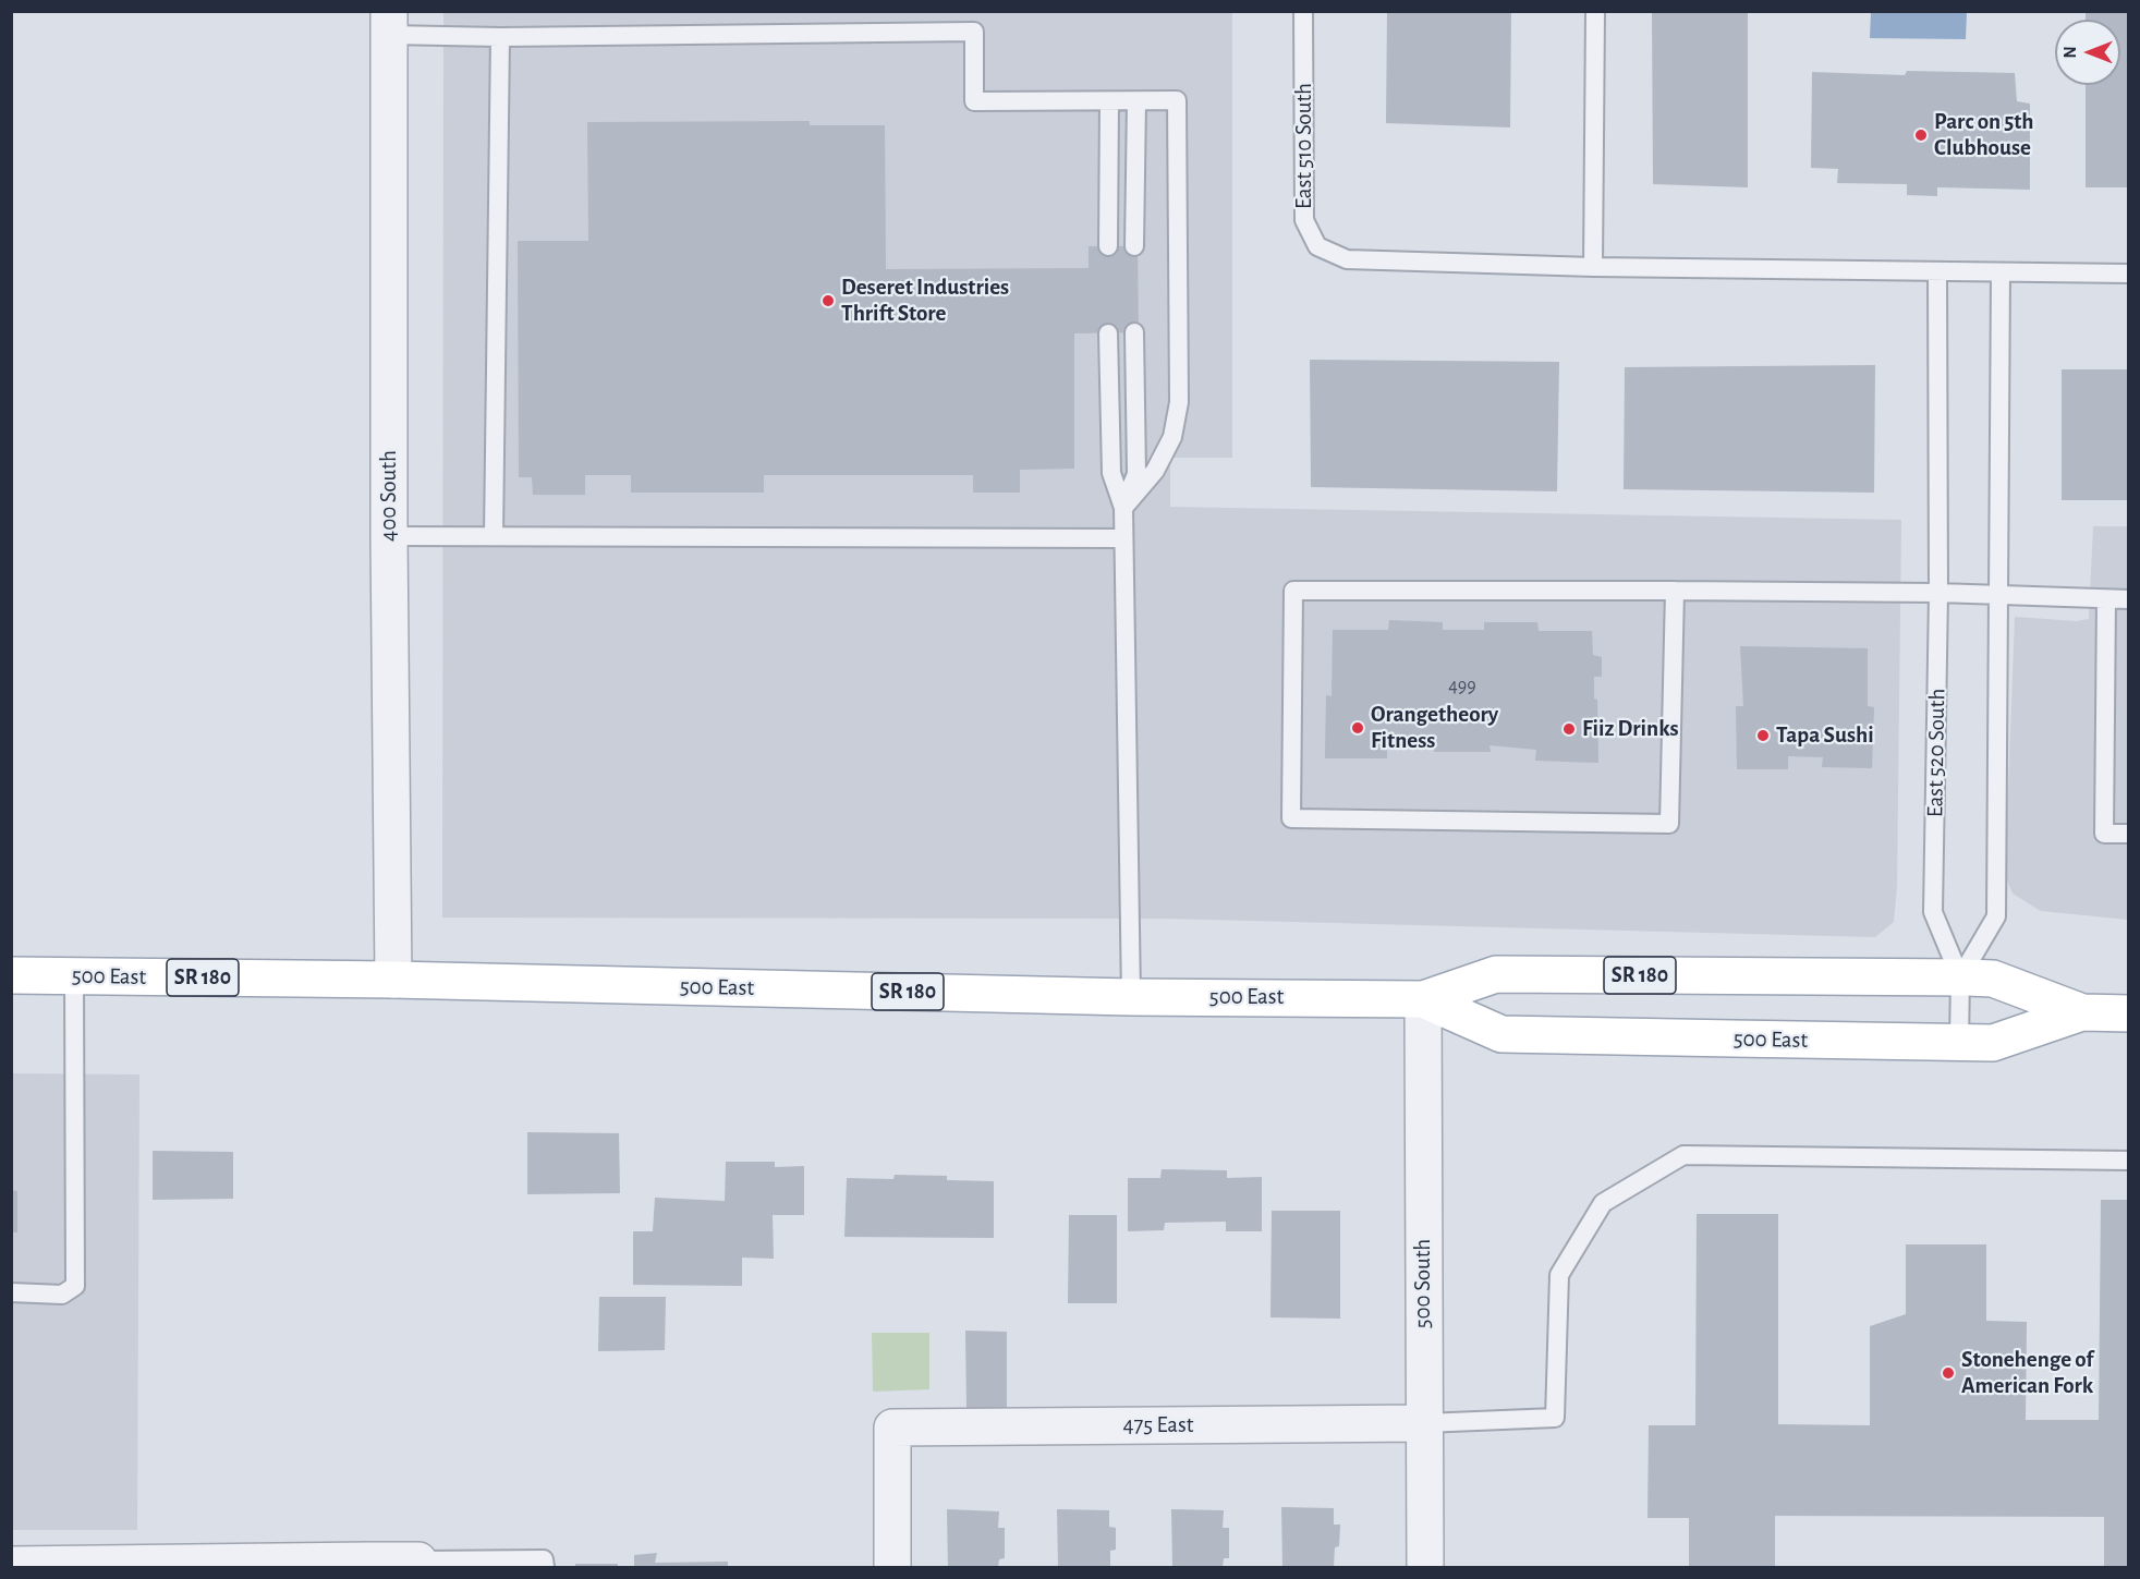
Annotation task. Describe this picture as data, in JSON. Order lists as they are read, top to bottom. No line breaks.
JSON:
{"streets":{"main road":["SR 180","500 East"],"street":["400 South","500 South","475 East"],"lane":["East 510 South","East 520 South"]},"crossings":[["400 South","500 East"],["East 520 South","500 East"],["500 East","500 South"],["500 South","475 East"]],"places":["Parc on 5th Clubhouse","Deseret Industries Thrift Store","Orangetheory Fitness","Fiiz Drinks","Tapa Sushi","Stonehenge of American Fork"],"house_numbers":["499"],"north":"left"}
